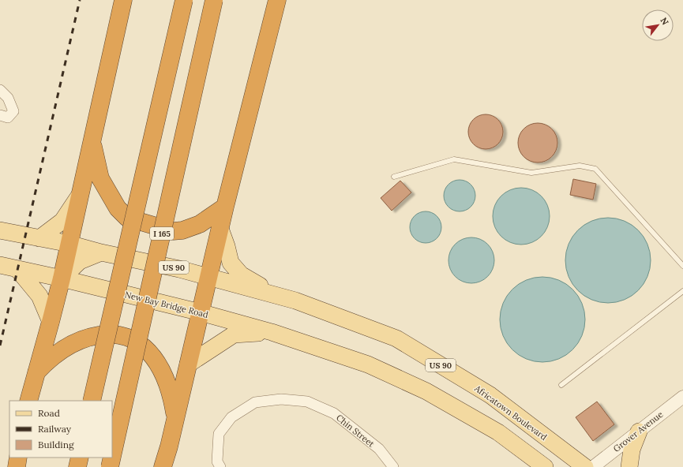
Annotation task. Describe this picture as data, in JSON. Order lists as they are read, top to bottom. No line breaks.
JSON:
{"streets":{"highway":["I 165"],"main road":["US 90","New Bay Bridge Road","Africatown Boulevard"],"street":["Chin Street","Grover Avenue"]},"crossings":[["US 90","Africatown Boulevard"]],"legend":["Road","Railway","Building"],"north":"top right"}
